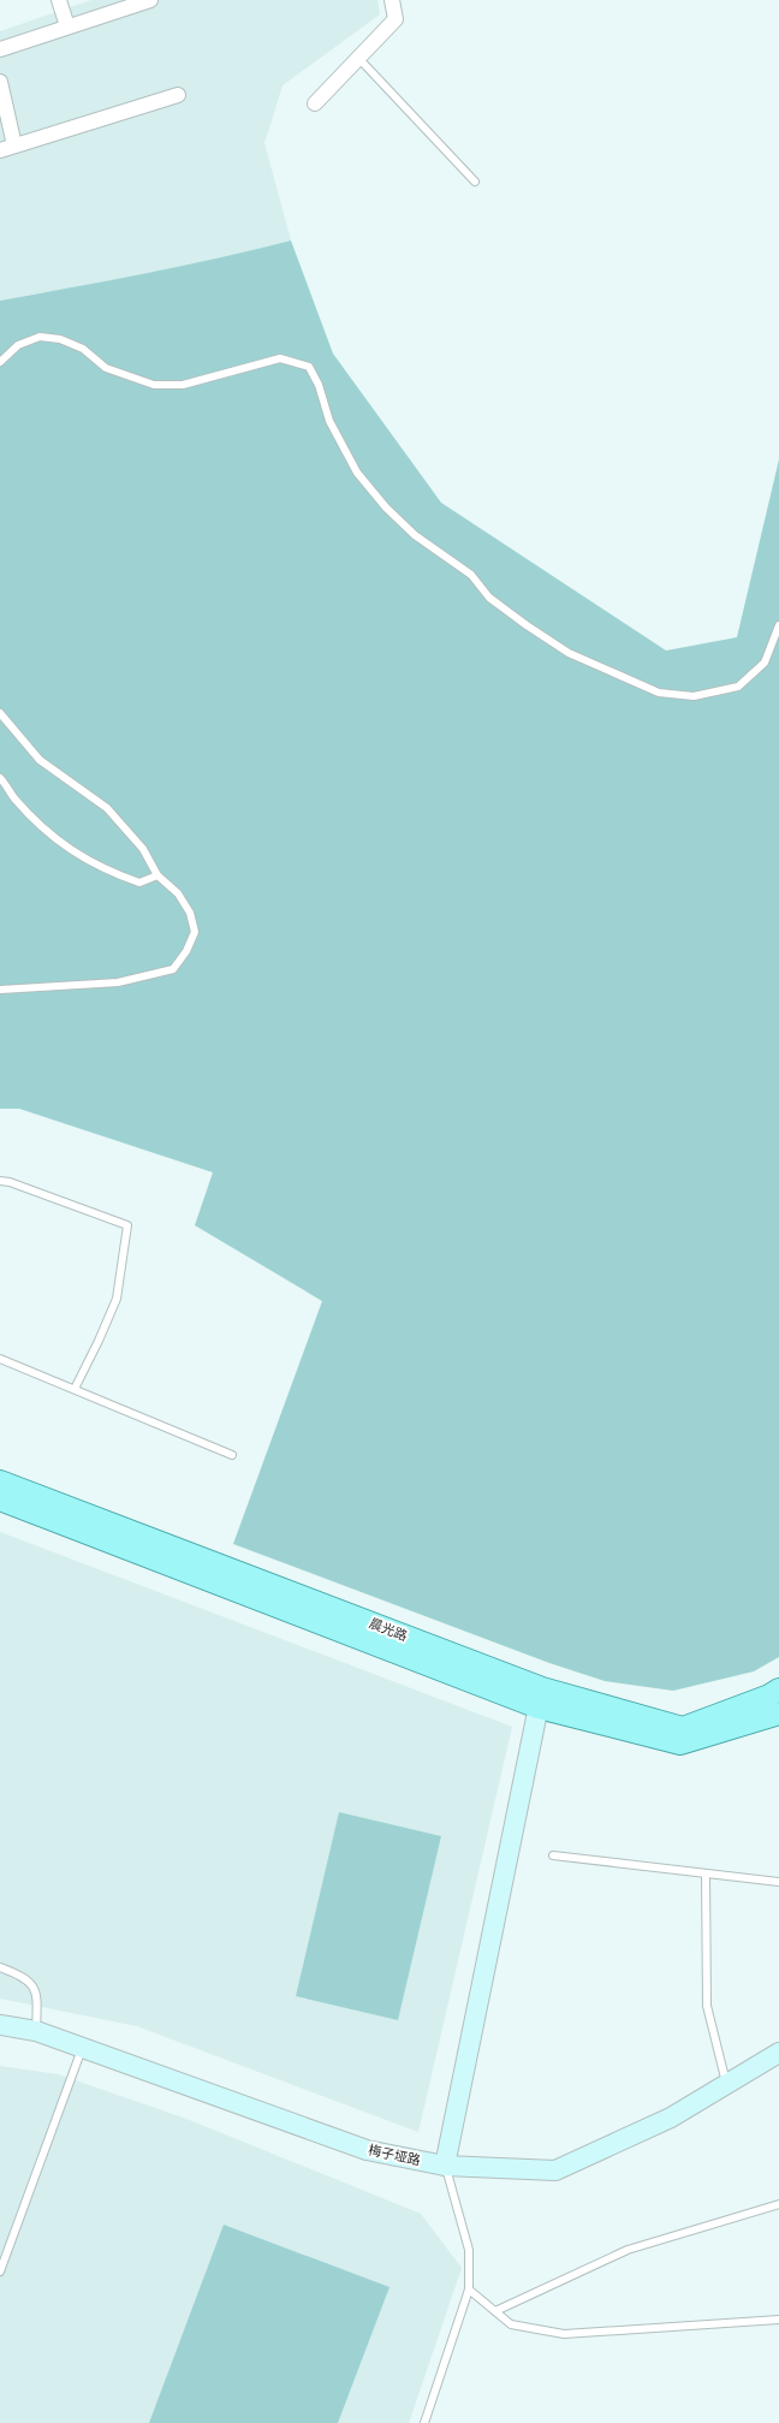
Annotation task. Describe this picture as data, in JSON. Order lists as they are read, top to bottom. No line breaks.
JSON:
{"streets":{"main road":["晨光路"],"street":["梅子垭路"]}}
